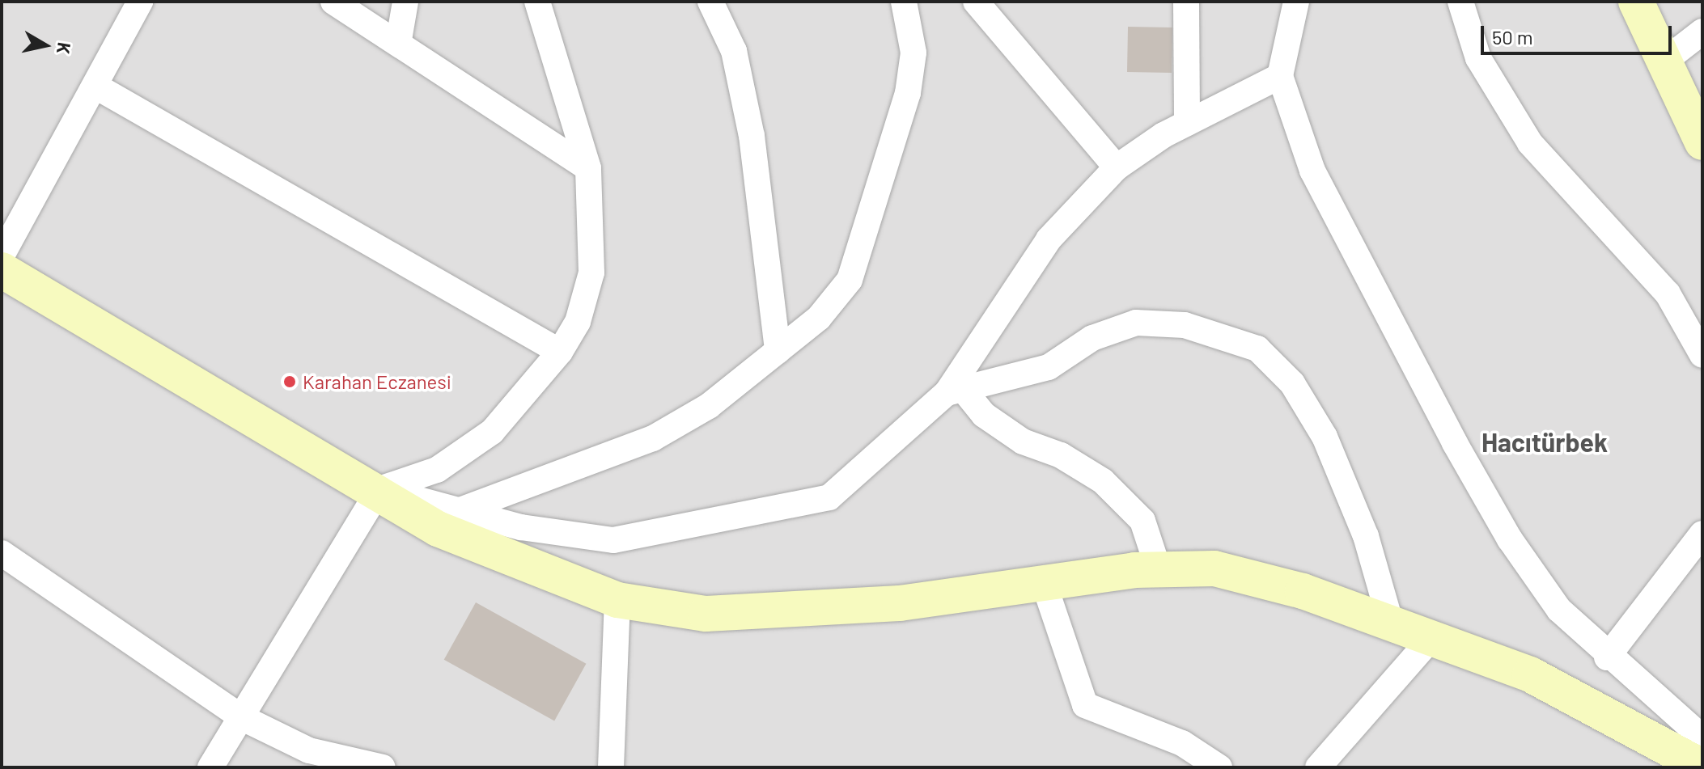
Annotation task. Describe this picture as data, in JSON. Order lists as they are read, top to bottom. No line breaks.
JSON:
{"districts":["Hacıtürbek"],"places":["Karahan Eczanesi"],"scale_bar":"50 m","north":"right"}
